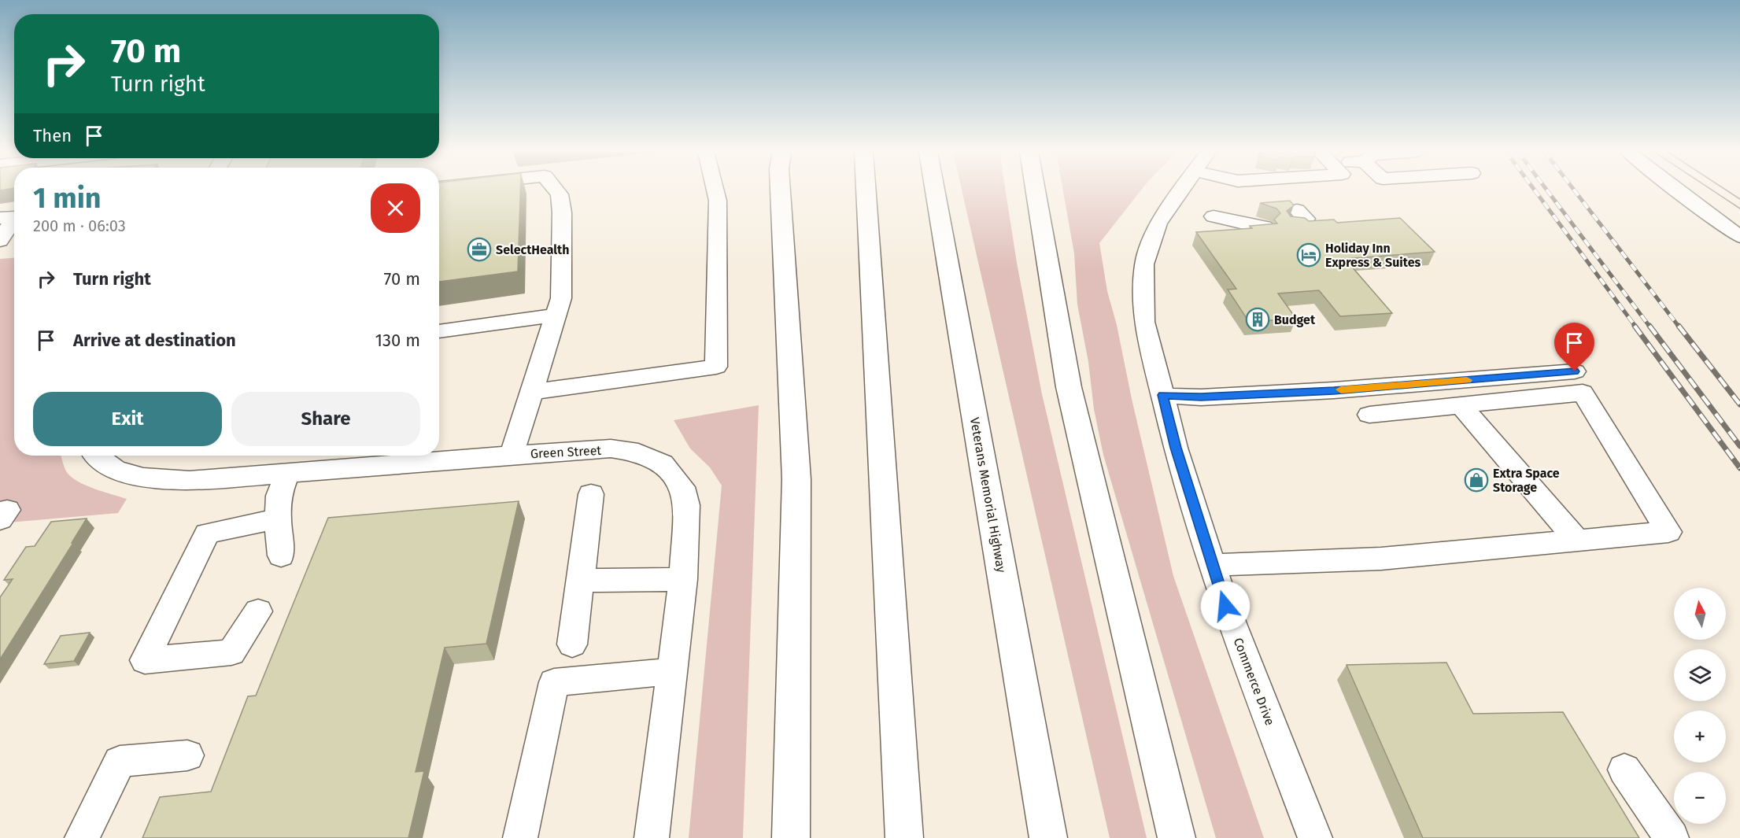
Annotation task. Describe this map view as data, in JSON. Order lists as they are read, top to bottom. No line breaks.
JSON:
{"streets":{"main road":["Veterans Memorial Highway"],"street":["Green Street","Commerce Drive"]},"places":{"office":["SelectHealth"],"hotel":["Holiday Inn Express & Suites"],"building":["Budget"],"shop":["Extra Space Storage"]},"north":"top","page":{"turn":["70 m","Turn right"],"then":"Then","heading":["1 min","200 m · 06:03"],"list":[{"name":"Turn right","value":"70 m"},{"name":"Arrive at destination","value":"130 m"}],"buttons":["Exit","Share"],"map_buttons":["+","−"]}}
